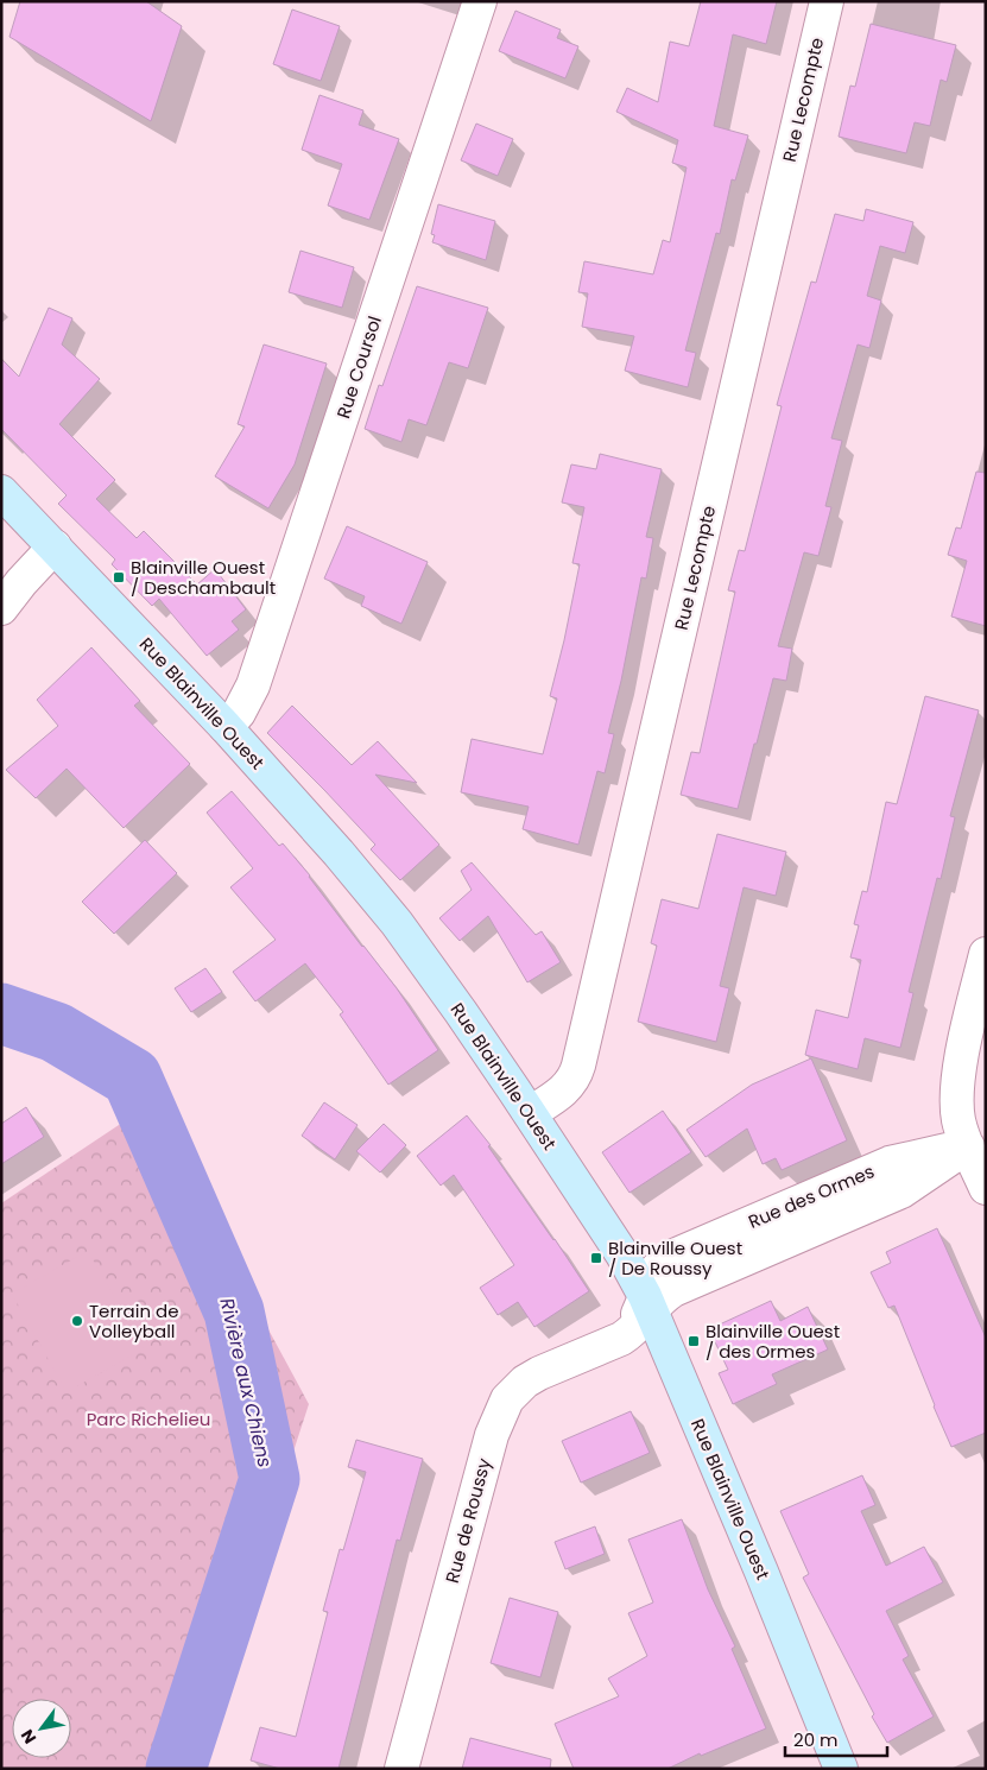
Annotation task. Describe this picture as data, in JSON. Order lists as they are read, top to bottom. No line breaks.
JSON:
{"streets":{"street":["Rue Lecompte","Rue Coursol","Rue Blainville Ouest","Rue des Ormes","Rue de Roussy"]},"crossings":[["Rue Lecompte","Rue Blainville Ouest"],["Rue Coursol","Rue Blainville Ouest"],["Rue Blainville Ouest","Rue des Ormes"],["Rue Blainville Ouest","Rue de Roussy"],["Rue des Ormes","Rue de Roussy"]],"water":["Rivière aux Chiens"],"parks":["Parc Richelieu"],"places":{"transit":["Blainville Ouest / Deschambault","Blainville Ouest / De Roussy","Blainville Ouest / des Ormes"],"other":["Terrain de Volleyball"]},"scale_bar":"20 m","north":"bottom left"}
